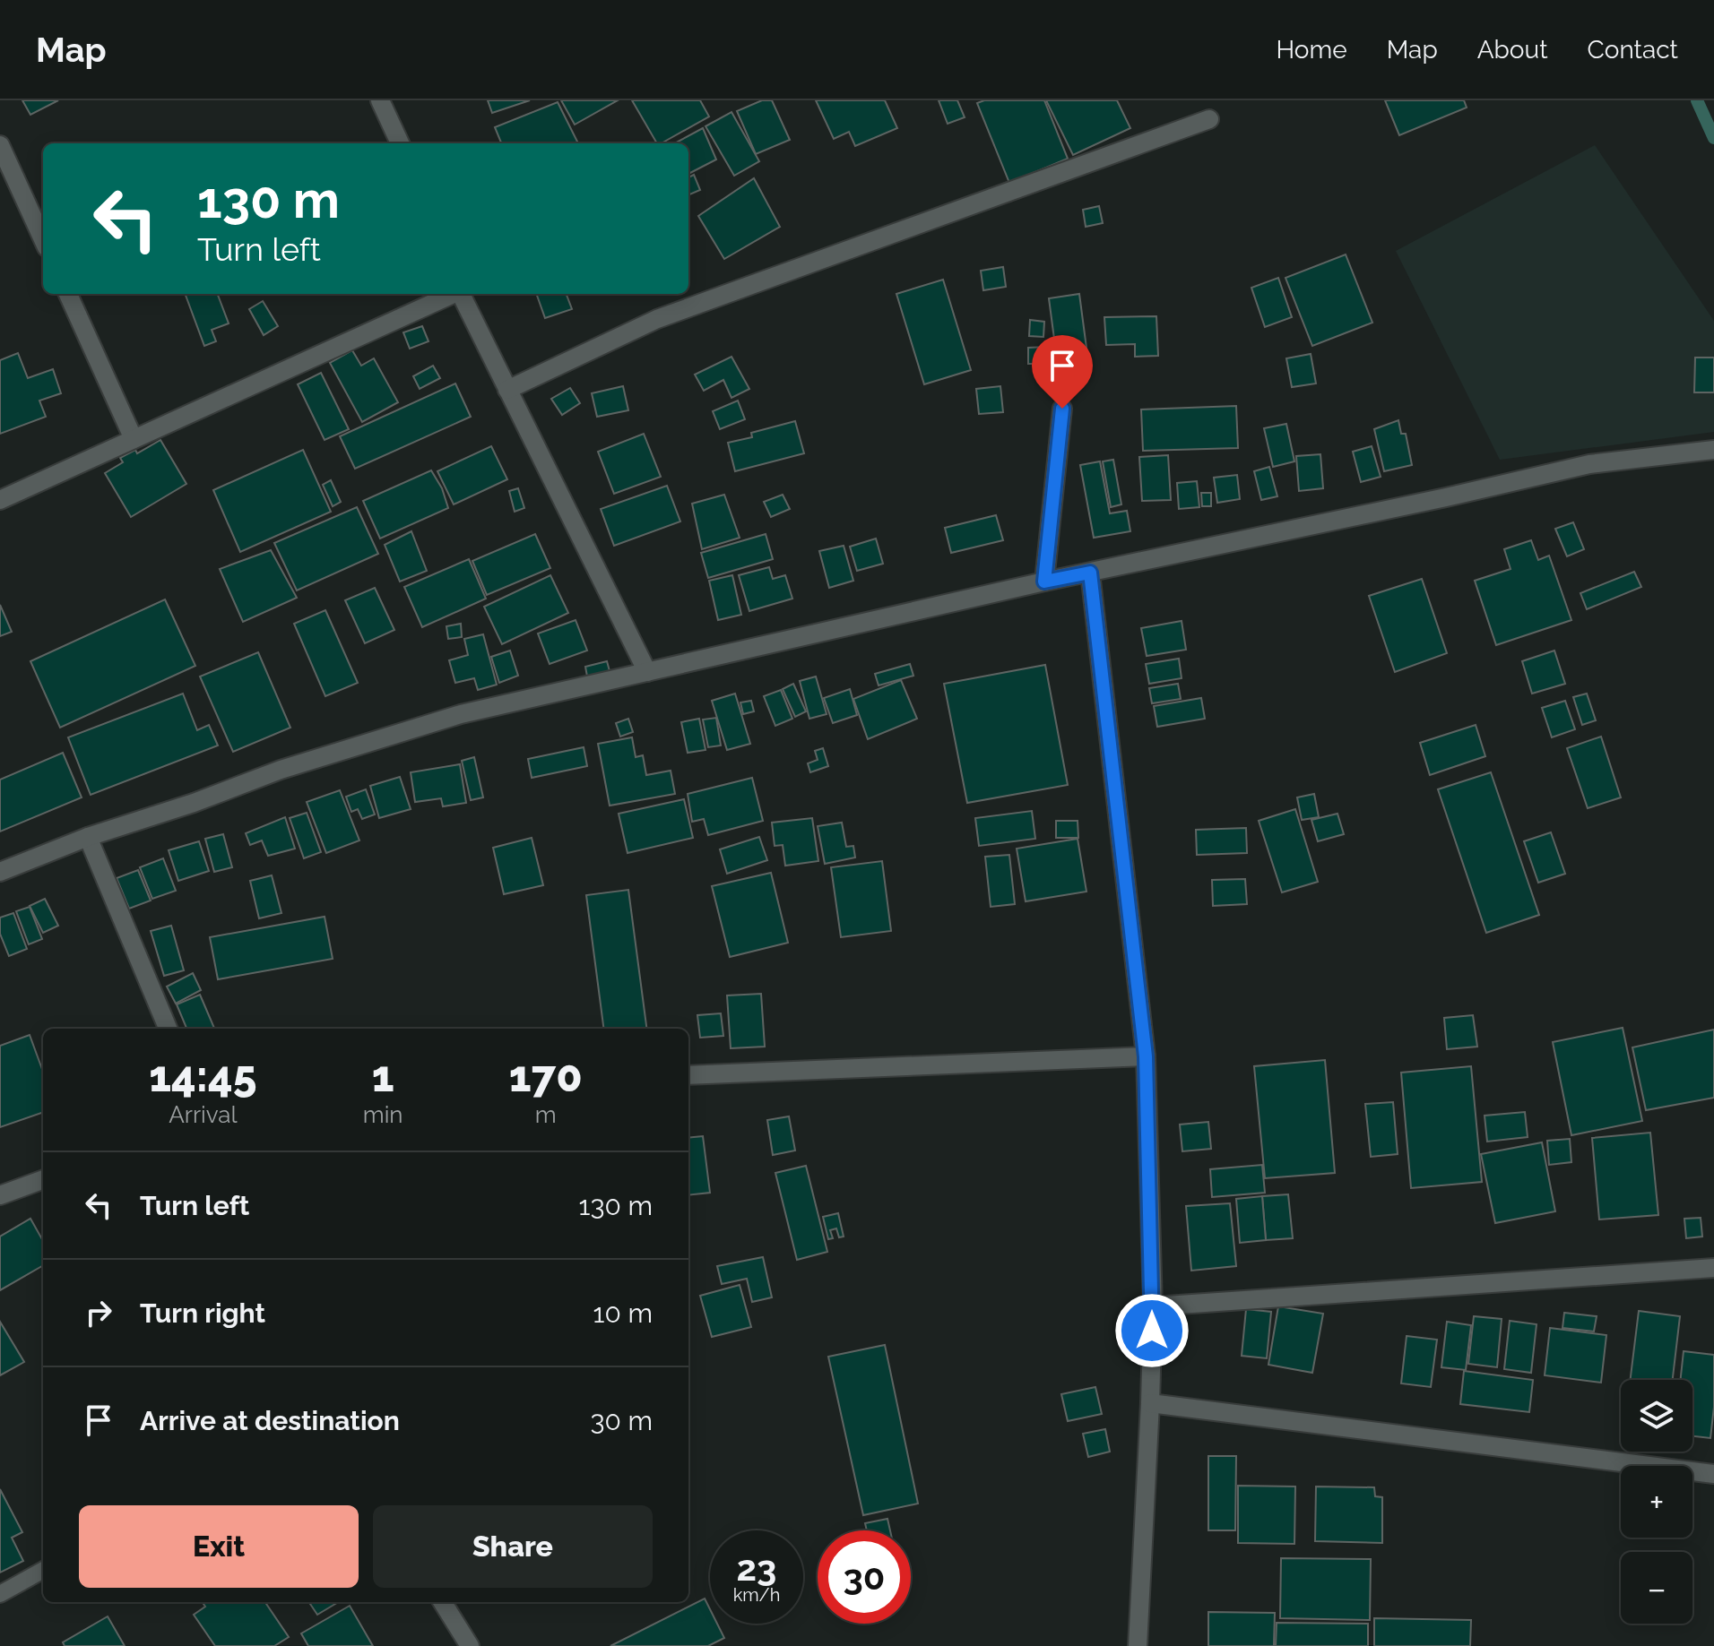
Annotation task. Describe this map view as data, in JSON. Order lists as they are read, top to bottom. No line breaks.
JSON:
{"page":{"header":"Map","nav":["Home","Map","About","Contact"],"turn":["130 m","Turn left"],"eta":["14:45","Arrival","1","min","170","m"],"list":[{"name":"Turn left","value":"130 m"},{"name":"Turn right","value":"10 m"},{"name":"Arrive at destination","value":"30 m"}],"map_buttons":["+","−"],"buttons":["Exit","Share"],"speed":"23 km/h","limit":"30"}}
